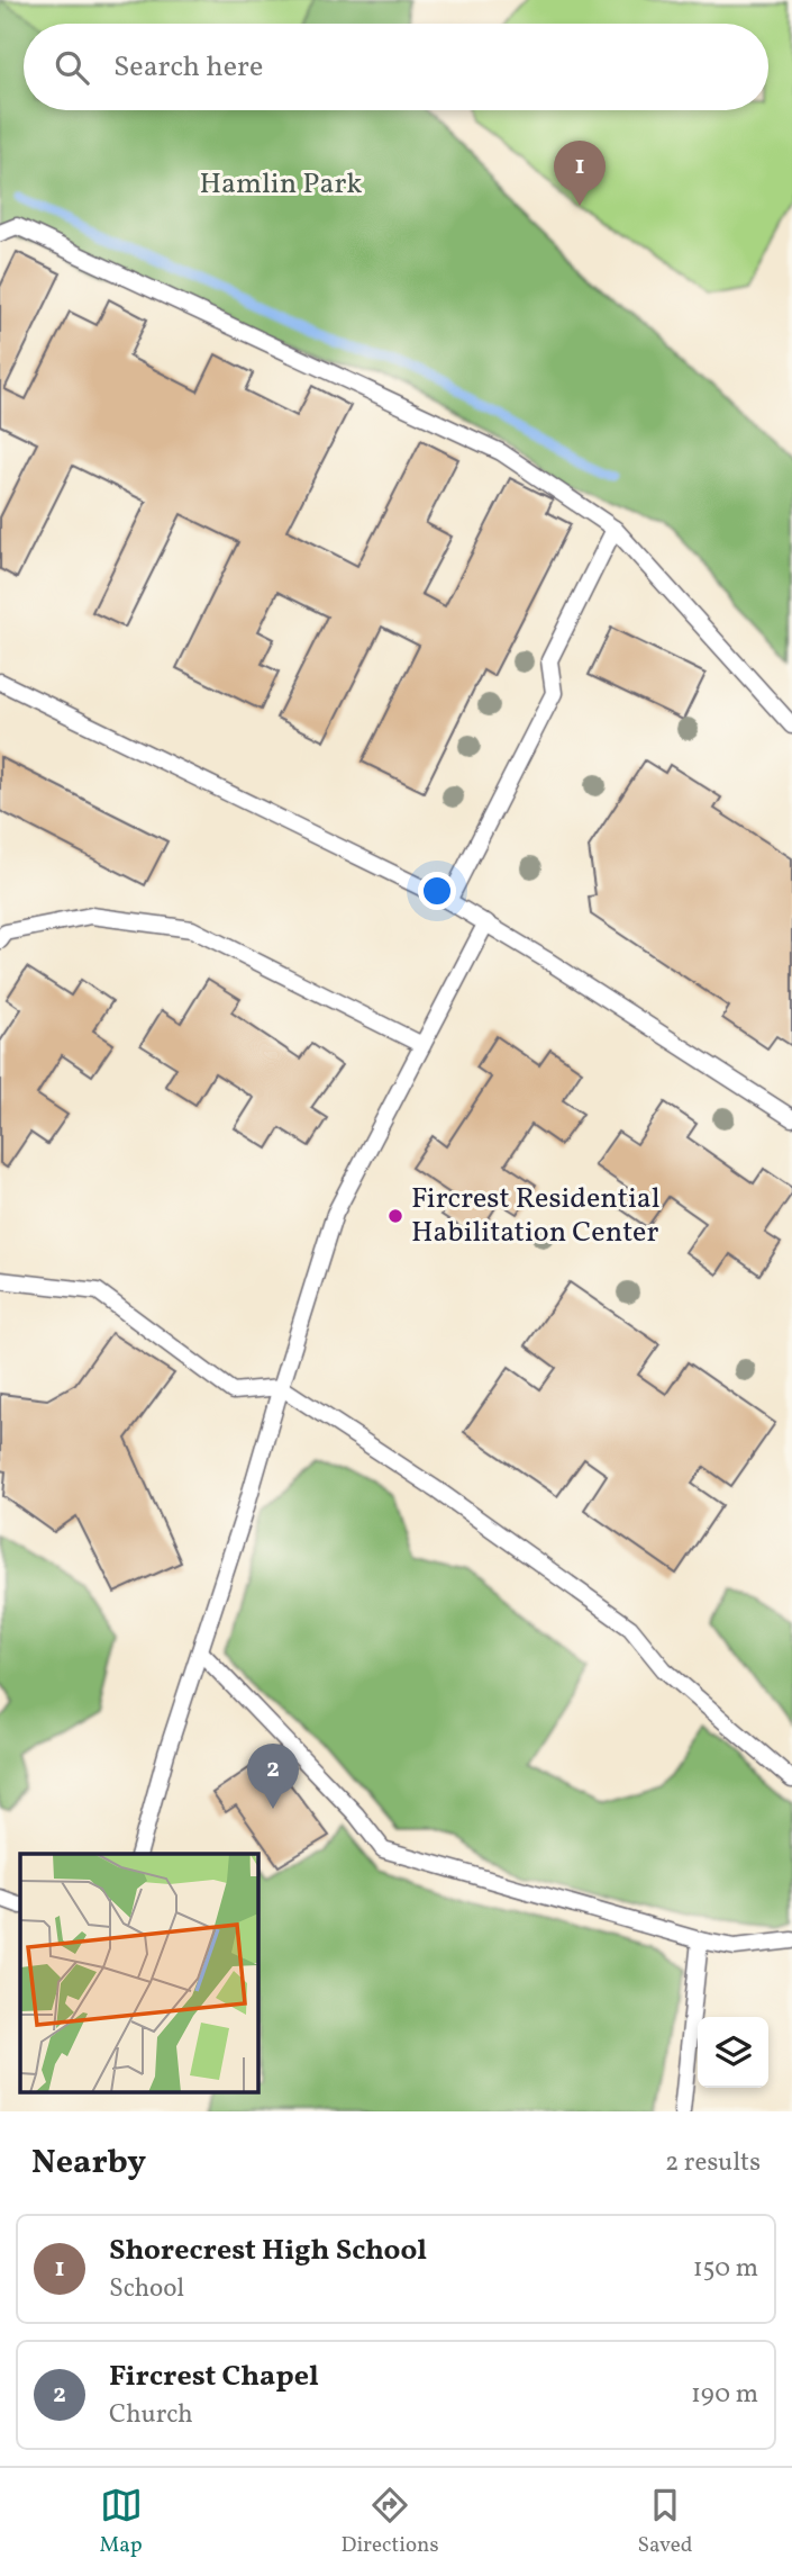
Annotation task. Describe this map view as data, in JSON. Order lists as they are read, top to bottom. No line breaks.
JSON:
{"parks":["Hamlin Park"],"places":["Fircrest Residential Habilitation Center"],"page":{"search":"Search here","pins":["1","2"],"heading":["Nearby","2 results"],"list":[{"mark":"1","name":"Shorecrest High School","note":"School","value":"150 m"},{"mark":"2","name":"Fircrest Chapel","note":"Church","value":"190 m"}],"nav":["Map","Directions","Saved"]}}
